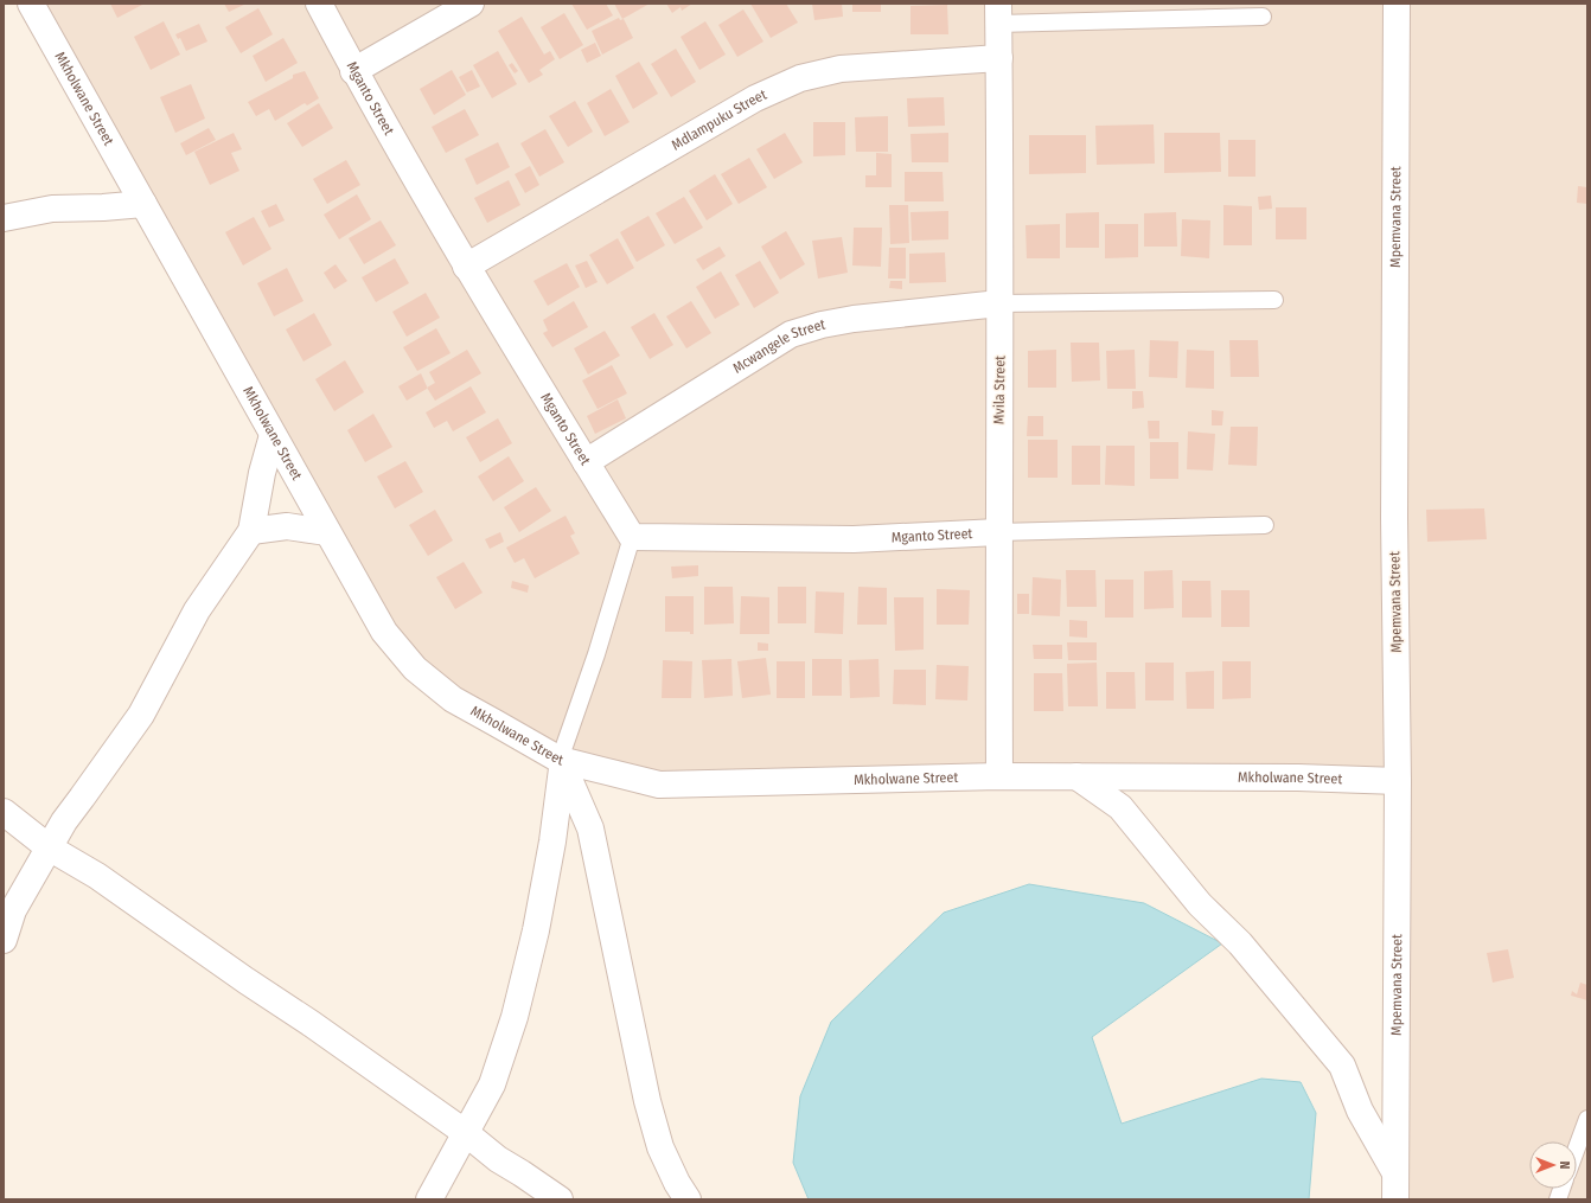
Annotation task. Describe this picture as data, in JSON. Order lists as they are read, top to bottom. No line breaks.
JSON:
{"streets":{"street":["Mkholwane Street","Mganto Street","Mdlampuku Street","Mpemvana Street","Mcwangele Street","Mvila Street"]},"crossings":[["Mkholwane Street","Mpemvana Street"],["Mkholwane Street","Mvila Street"],["Mganto Street","Mdlampuku Street"],["Mganto Street","Mcwangele Street"],["Mganto Street","Mvila Street"],["Mdlampuku Street","Mvila Street"],["Mcwangele Street","Mvila Street"]],"north":"right"}
